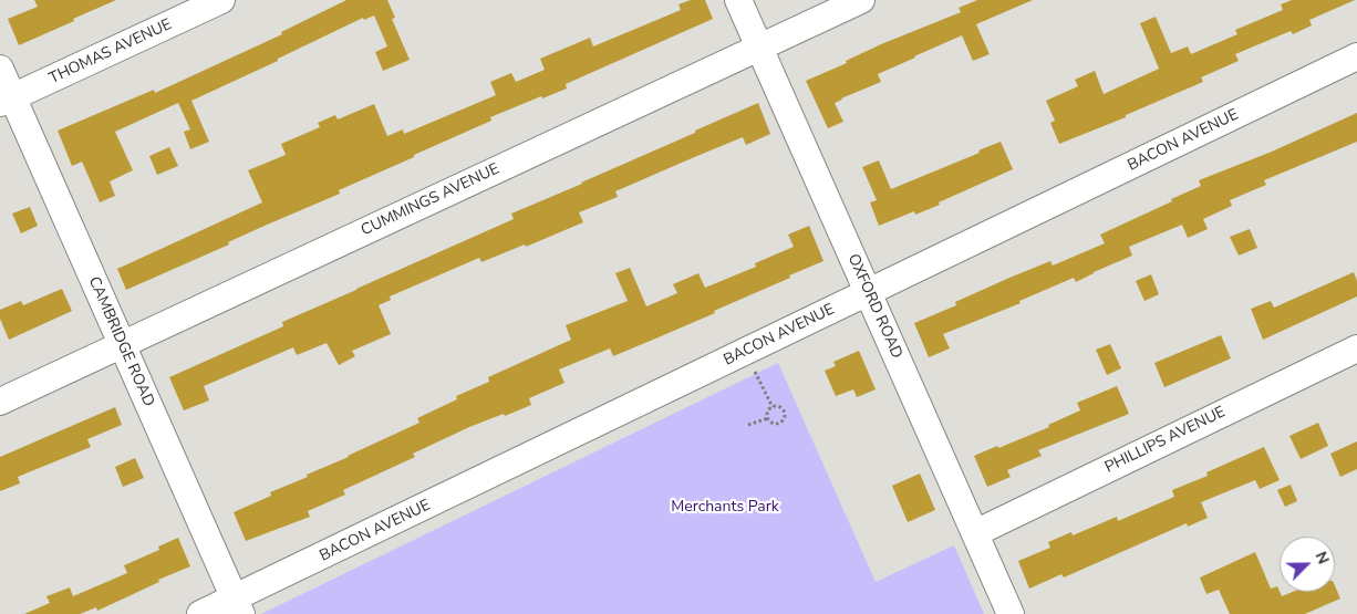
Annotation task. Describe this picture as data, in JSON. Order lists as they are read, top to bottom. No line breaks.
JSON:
{"streets":{"street":["THOMAS AVENUE","BACON AVENUE","CUMMINGS AVENUE","OXFORD ROAD","CAMBRIDGE ROAD","PHILLIPS AVENUE"]},"crossings":[["THOMAS AVENUE","CAMBRIDGE ROAD"],["BACON AVENUE","OXFORD ROAD"],["BACON AVENUE","CAMBRIDGE ROAD"],["CUMMINGS AVENUE","OXFORD ROAD"],["CUMMINGS AVENUE","CAMBRIDGE ROAD"],["OXFORD ROAD","PHILLIPS AVENUE"]],"parks":["Merchants Park"],"north":"top right"}
